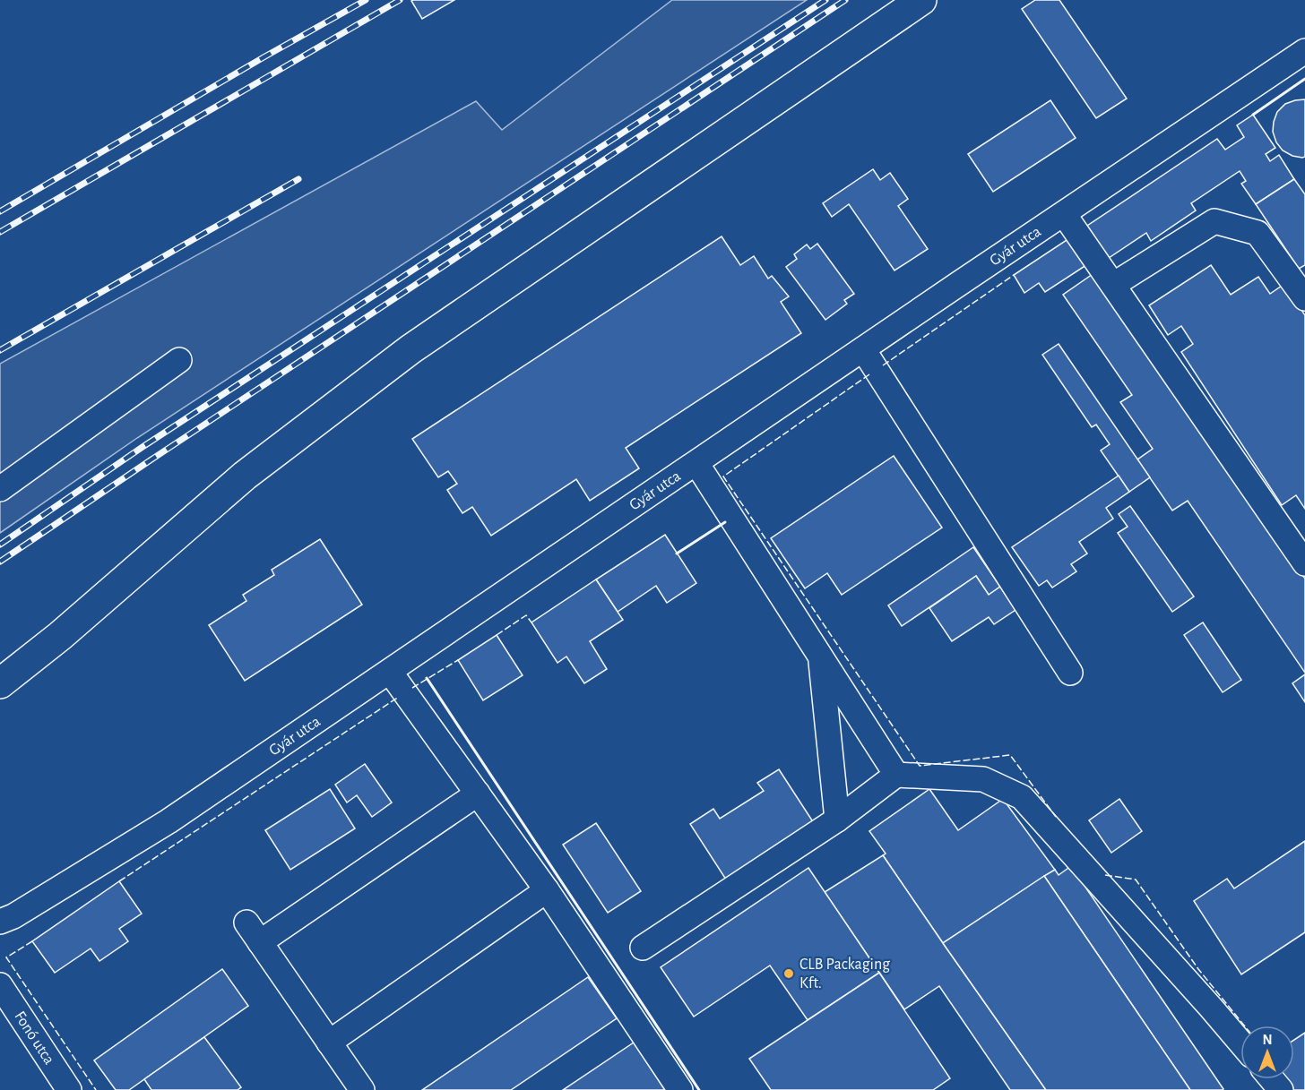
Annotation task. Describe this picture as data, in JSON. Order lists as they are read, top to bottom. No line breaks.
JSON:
{"streets":{"street":["Gyár utca","Fonó utca"]},"places":["CLB Packaging Kft."],"north":"top"}
